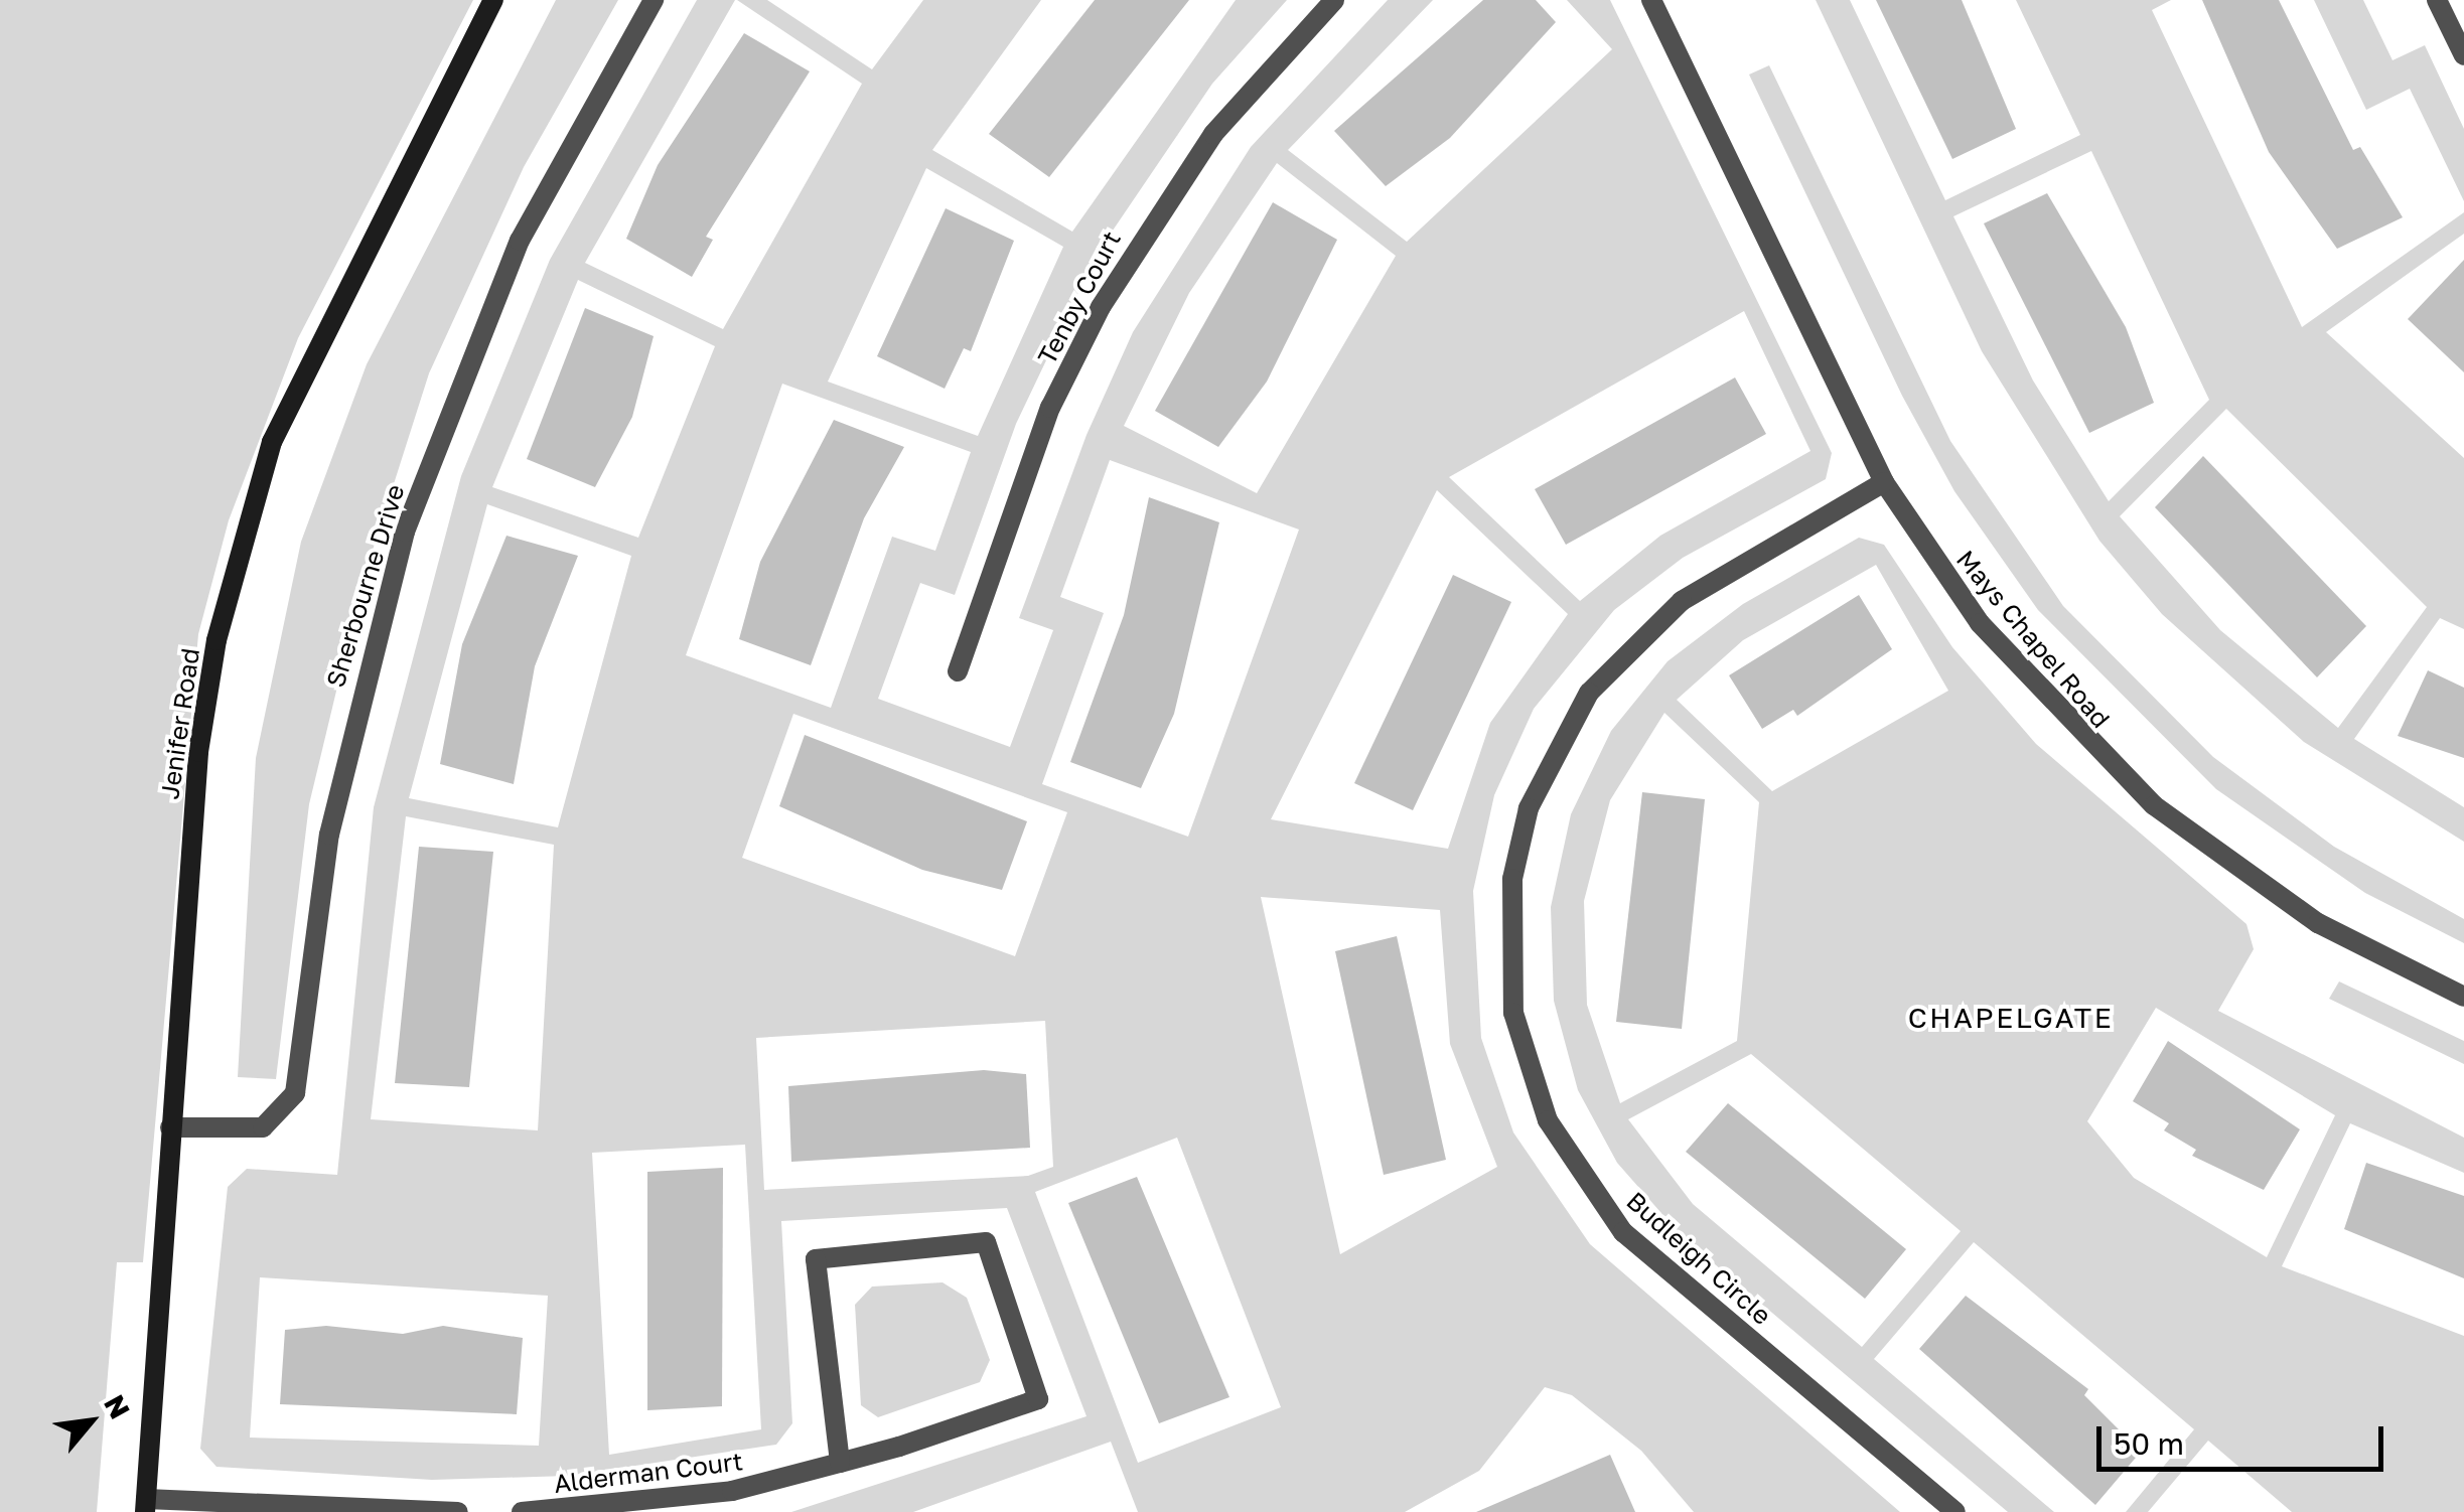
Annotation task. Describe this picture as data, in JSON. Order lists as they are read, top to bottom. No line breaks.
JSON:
{"streets":{"street":["Tenby Court","Sherbourne Drive","Mays Chapel Road","Jenifer Road","Budleigh Circle","Alderman Court"]},"crossings":[["Sherbourne Drive","Jenifer Road"],["Mays Chapel Road","Budleigh Circle"]],"districts":["CHAPELGATE"],"scale_bar":"50 m","north":"top right"}
